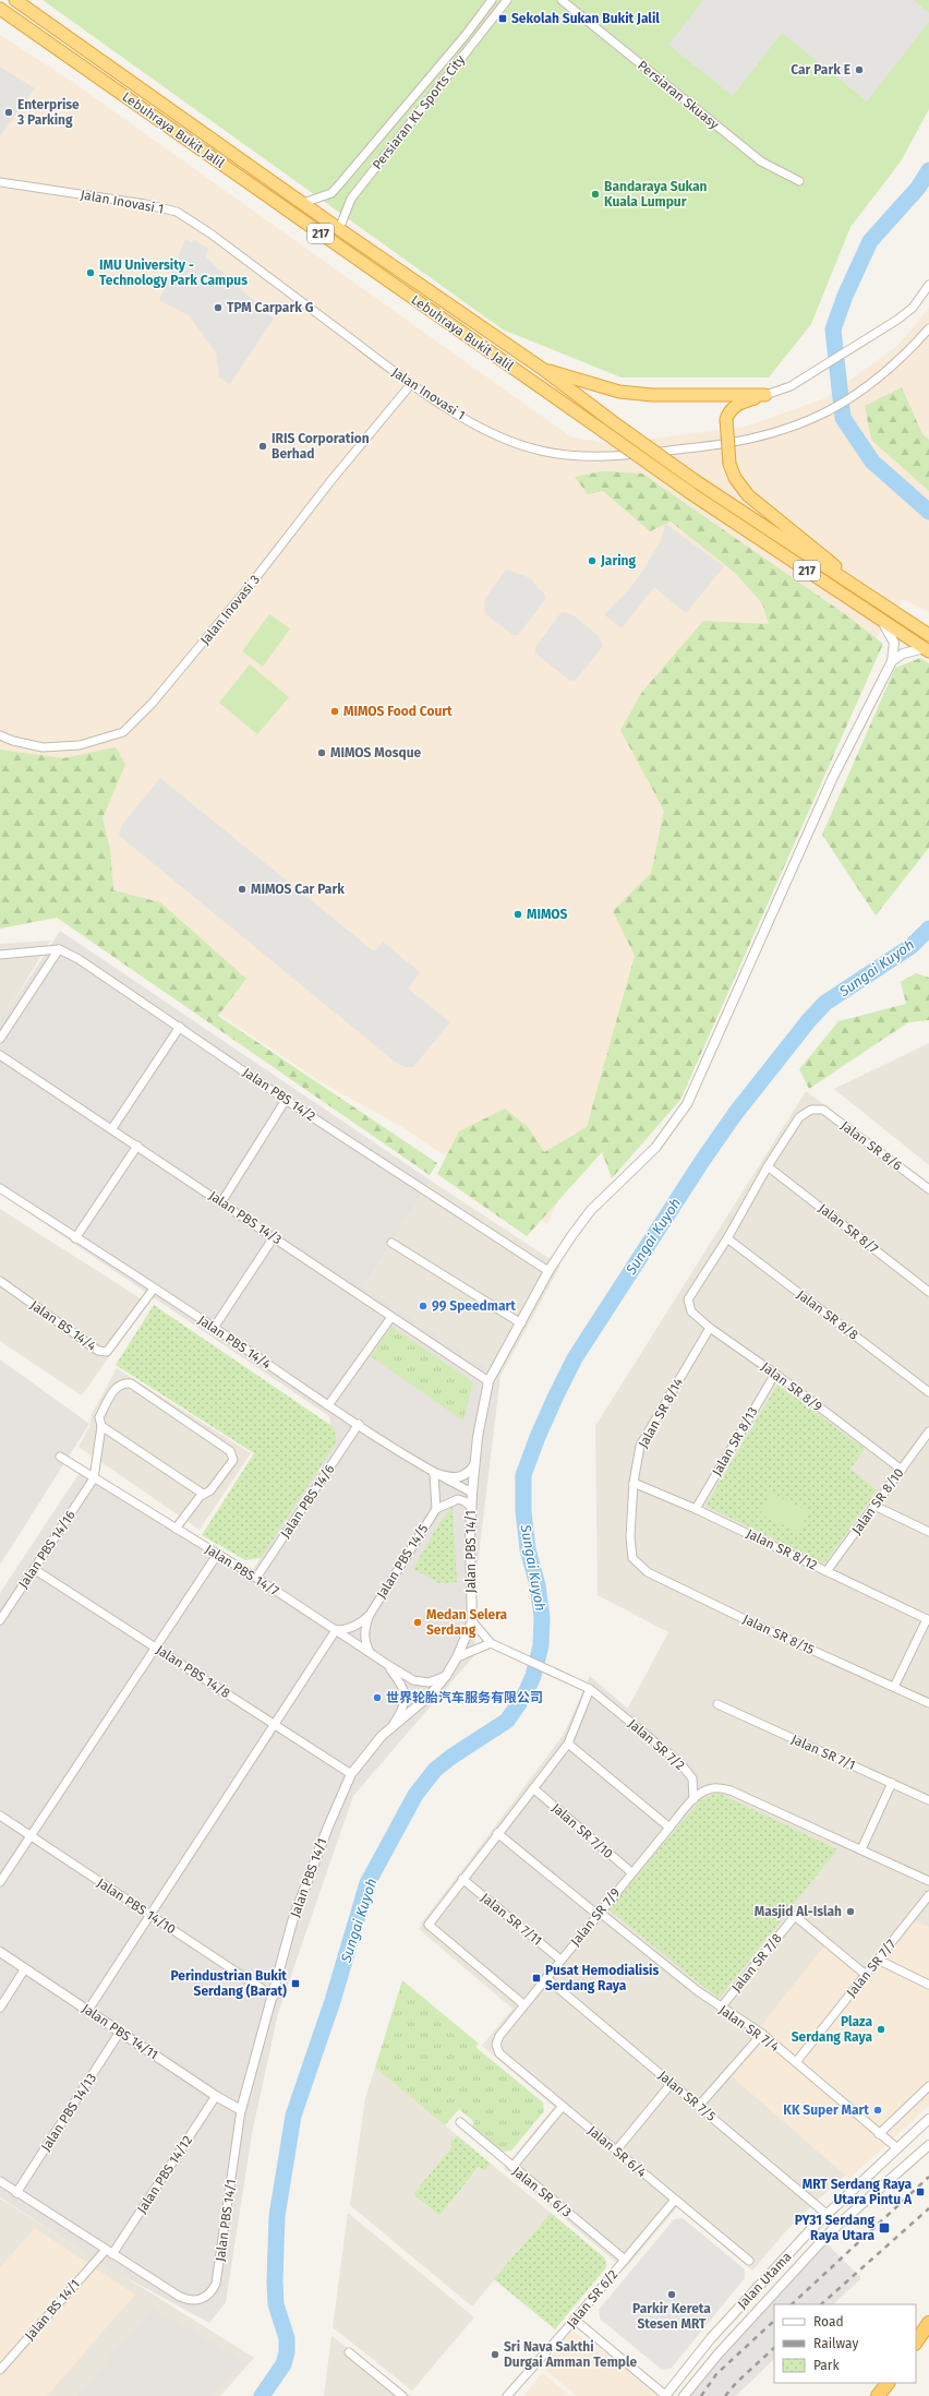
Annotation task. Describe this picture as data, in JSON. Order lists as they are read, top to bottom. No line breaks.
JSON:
{"streets":{"highway":["Lebuhraya Bukit Jalil","217"],"street":["Persiaran Skuasy","Persiaran KL Sports City","Jalan Inovasi 1","Jalan Inovasi 3","Jalan PBS 14/2","Jalan SR 8/6","Jalan PBS 14/3","Jalan SR 8/7","Jalan SR 8/8","Jalan BS 14/4","Jalan PBS 14/4","Jalan SR 8/9","Jalan SR 8/14","Jalan SR 8/13","Jalan PBS 14/6","Jalan SR 8/10","Jalan PBS 14/16","Jalan SR 8/12","Jalan PBS 14/1","Jalan PBS 14/5","Jalan PBS 14/7","Jalan SR 8/15","Jalan PBS 14/8","Jalan SR 7/2","Jalan SR 7/1","Jalan SR 7/10","Jalan PBS 14/10","Jalan SR 7/9","Jalan SR 7/11","Jalan SR 7/8","Jalan SR 7/7","Jalan SR 7/4","Jalan PBS 14/11","Jalan SR 7/5","Jalan PBS 14/13","Jalan SR 6/4","Jalan PBS 14/12","Jalan SR 6/3","Jalan Utama","Jalan SR 6/2","Jalan BS 14/1"]},"crossings":[["Persiaran KL Sports City","Lebuhraya Bukit Jalil"],["Jalan Inovasi 1","Jalan Inovasi 3"],["Jalan PBS 14/2","Jalan PBS 14/1"],["Jalan SR 8/6","Jalan SR 8/7"],["Jalan PBS 14/3","Jalan PBS 14/1"],["Jalan SR 8/8","Jalan SR 8/9"],["Jalan BS 14/4","Jalan PBS 14/4"],["Jalan PBS 14/4","Jalan PBS 14/6"],["Jalan PBS 14/4","Jalan PBS 14/1"],["Jalan SR 8/9","Jalan SR 8/14"],["Jalan SR 8/9","Jalan SR 8/13"],["Jalan SR 8/9","Jalan SR 8/10"],["Jalan SR 8/14","Jalan SR 8/12"],["Jalan SR 8/14","Jalan SR 8/15"],["Jalan SR 8/13","Jalan SR 8/12"],["Jalan PBS 14/6","Jalan PBS 14/7"],["Jalan SR 8/10","Jalan SR 8/12"],["Jalan PBS 14/16","Jalan PBS 14/7"],["Jalan PBS 14/16","Jalan PBS 14/8"],["Jalan PBS 14/1","Jalan PBS 14/7"],["Jalan PBS 14/1","Jalan PBS 14/8"],["Jalan PBS 14/1","Jalan SR 7/2"],["Jalan PBS 14/1","Jalan PBS 14/10"],["Jalan PBS 14/1","Jalan PBS 14/11"],["Jalan PBS 14/1","Jalan PBS 14/13"],["Jalan PBS 14/1","Jalan PBS 14/12"],["Jalan PBS 14/1","Jalan BS 14/1"],["Jalan SR 7/2","Jalan SR 7/9"],["Jalan SR 7/10","Jalan SR 7/9"],["Jalan SR 7/9","Jalan SR 7/11"],["Jalan SR 7/9","Jalan SR 7/4"],["Jalan SR 7/9","Jalan SR 7/5"],["Jalan SR 7/9","Jalan SR 6/4"],["Jalan SR 7/8","Jalan SR 7/7"],["Jalan SR 7/8","Jalan SR 7/4"],["Jalan SR 7/7","Jalan SR 7/4"],["Jalan SR 7/4","Jalan Utama"],["Jalan PBS 14/11","Jalan PBS 14/13"],["Jalan PBS 14/11","Jalan PBS 14/12"],["Jalan SR 7/5","Jalan Utama"],["Jalan SR 6/4","Jalan SR 6/2"],["Jalan PBS 14/12","Jalan BS 14/1"],["Jalan SR 6/3","Jalan SR 6/2"]],"water":["Sungai Kuyoh"],"places":{"transit":["Sekolah Sukan Bukit Jalil","Pusat Hemodialisis Serdang Raya","Perindustrian Bukit Serdang (Barat)","MRT Serdang Raya Utara Pintu A","PY31 Serdang Raya Utara"],"other":["Car Park E","Enterprise 3 Parking","Bandaraya Sukan Kuala Lumpur","IMU University - Technology Park Campus","TPM Carpark G","IRIS Corporation Berhad","Jaring","MIMOS Food Court","MIMOS Mosque","MIMOS Car Park","MIMOS","99 Speedmart","Medan Selera Serdang","世界轮胎汽车服务有限公司","Masjid Al-Islah","Plaza Serdang Raya","KK Super Mart","Parkir Kereta Stesen MRT","Sri Nava Sakthi Durgai Amman Temple"]},"legend":["Road","Railway","Park"]}
